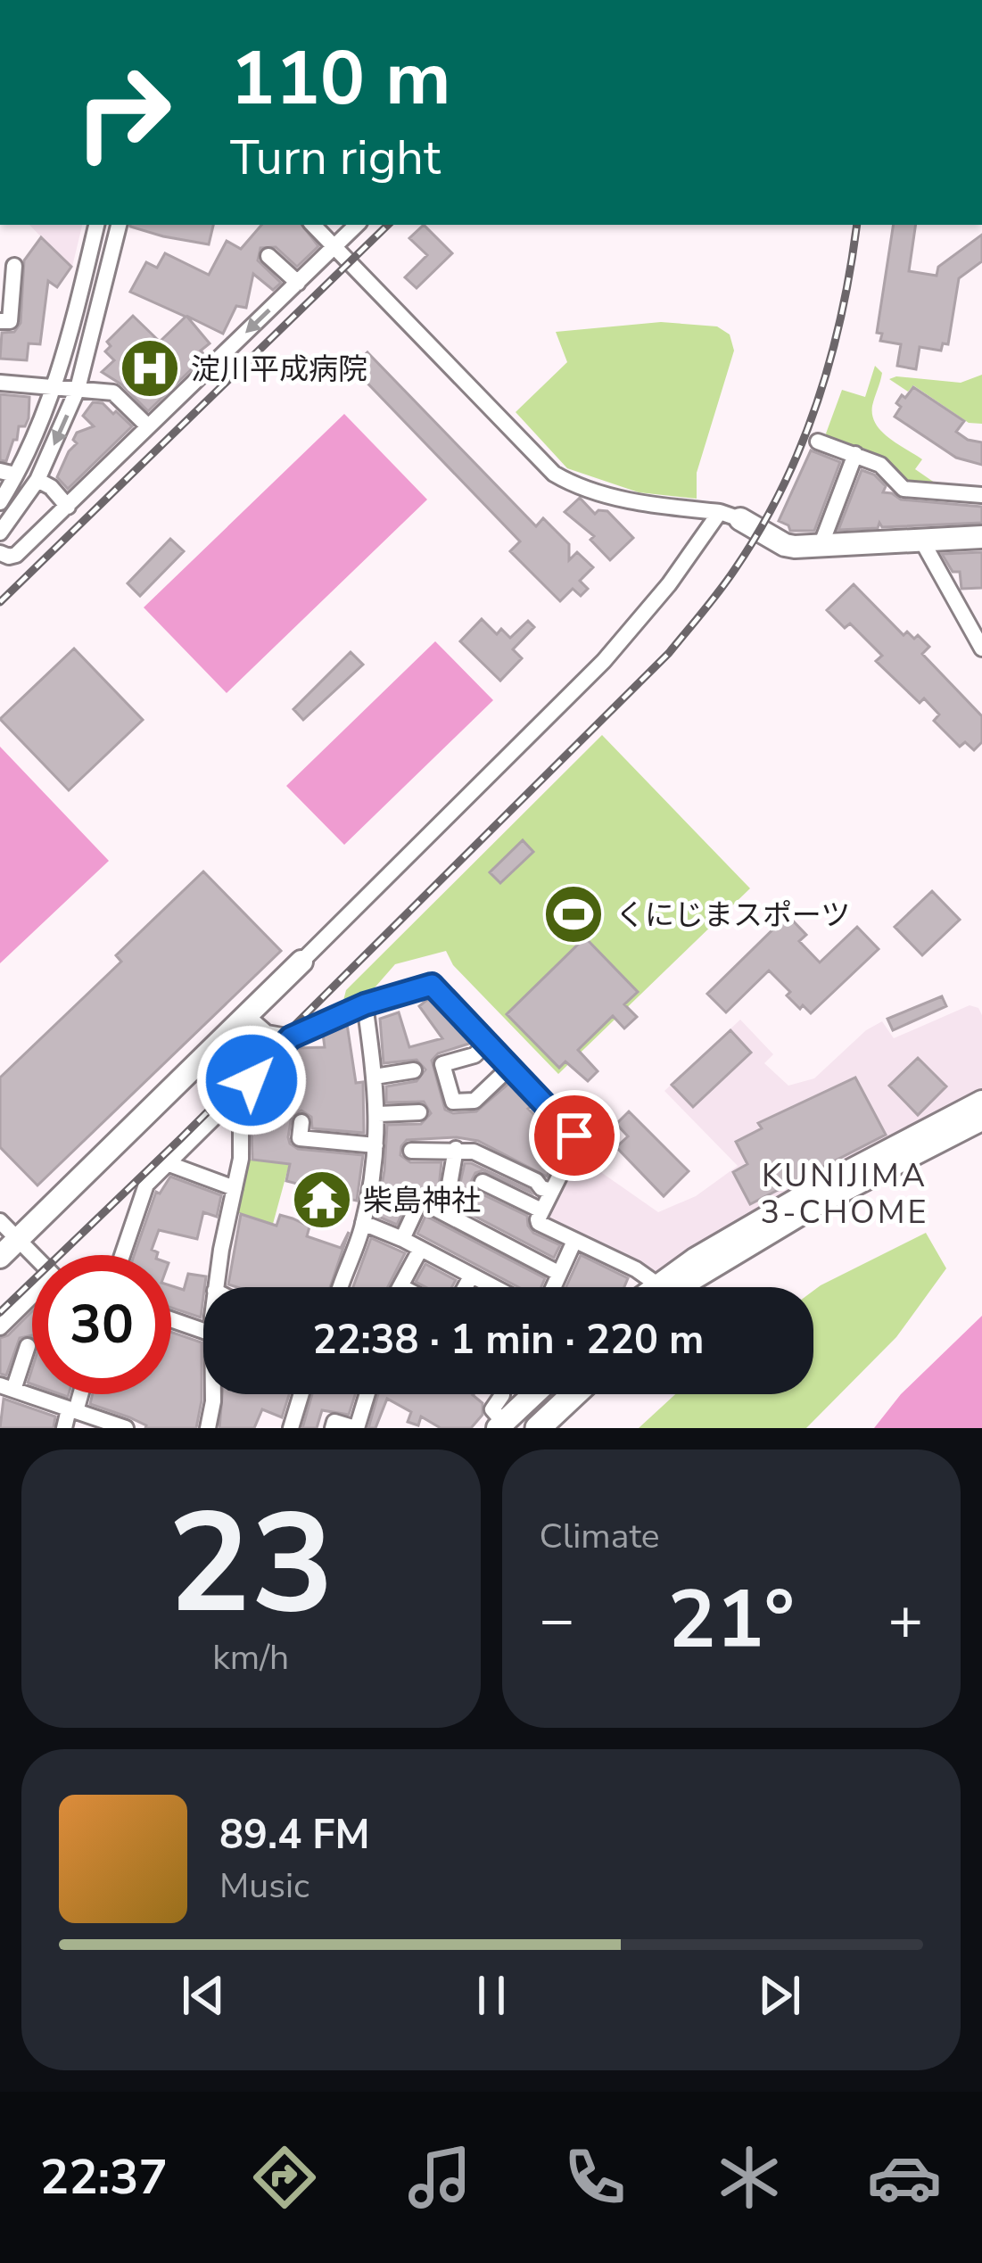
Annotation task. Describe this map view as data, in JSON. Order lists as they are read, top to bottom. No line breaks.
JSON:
{"districts":["KUNIJIMA 3-CHOME"],"places":{"hospital":["淀川平成病院"],"sports":["くにじまスポーツ"],"temple":["柴島神社"]},"page":{"turn":["110 m","Turn right"],"limit":"30","trip":"22:38 · 1 min · 220 m","tile":[["23","km/h"],"Climate"],"heat":["−","21°","+"],"song":["89.4 FM","Music"],"tabs":"22:37"}}
